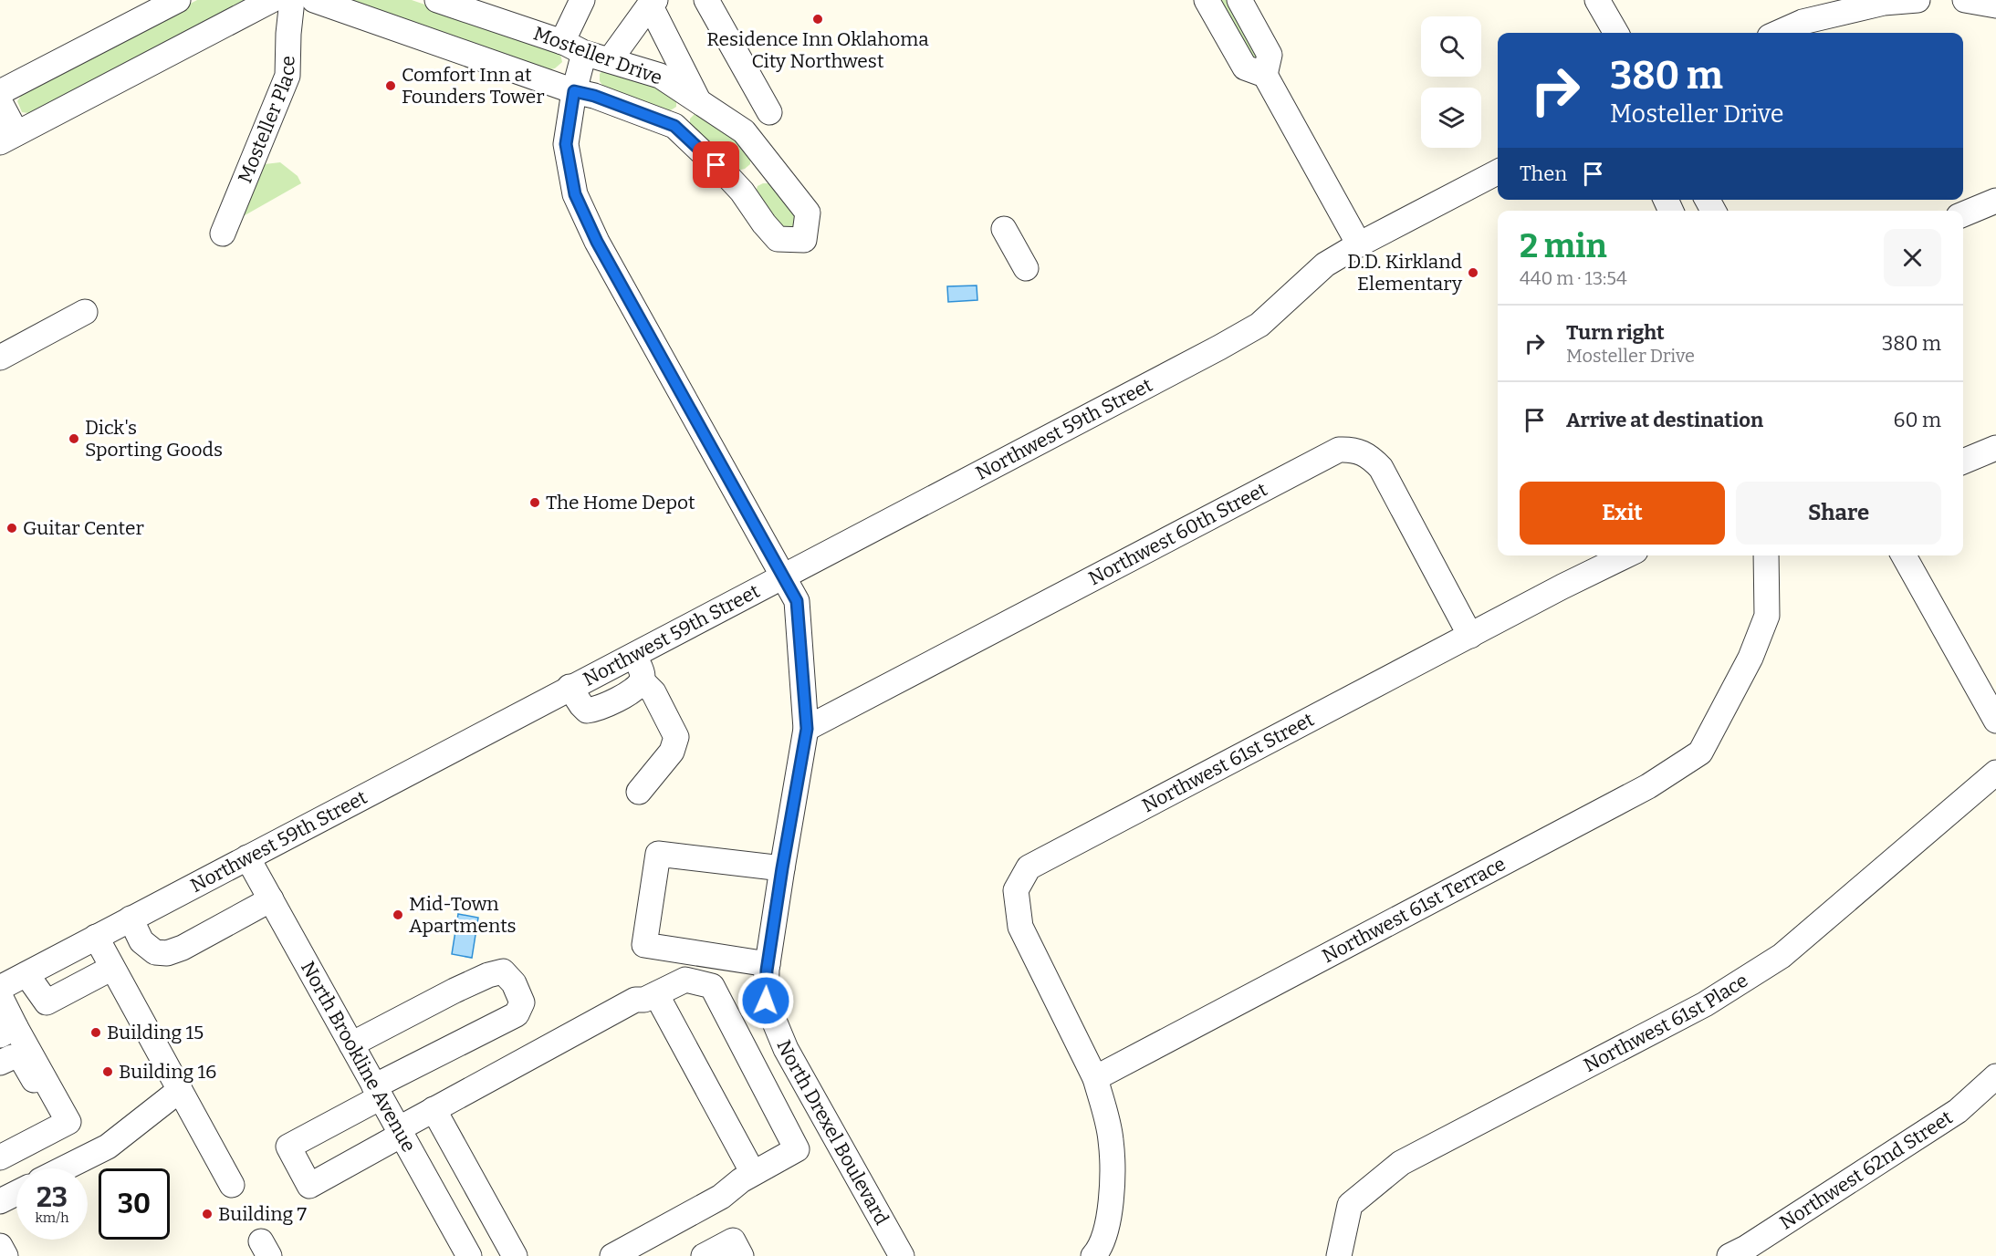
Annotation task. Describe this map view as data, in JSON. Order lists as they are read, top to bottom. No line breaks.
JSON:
{"streets":{"street":["Mosteller Drive","Mosteller Place","Northwest 59th Street","Northwest 60th Street","Northwest 61st Street","Northwest 61st Terrace","Northwest 61st Place","North Brookline Avenue","North Drexel Boulevard","Northwest 62nd Street"]},"crossings":[["Mosteller Drive","North Drexel Boulevard"],["Northwest 59th Street","North Brookline Avenue"],["Northwest 59th Street","North Drexel Boulevard"],["Northwest 60th Street","Northwest 61st Street"],["Northwest 60th Street","North Drexel Boulevard"],["Northwest 61st Street","Northwest 61st Terrace"]],"places":["Residence Inn Oklahoma City Northwest","Comfort Inn at Founders Tower","D.D. Kirkland Elementary","Dick's Sporting Goods","The Home Depot","Guitar Center","Mid-Town Apartments","Building 15","Building 16","Building 7"],"page":{"turn":["380 m","Mosteller Drive"],"then":"Then","heading":["2 min","440 m · 13:54"],"list":[{"name":"Turn right","note":"Mosteller Drive","value":"380 m"},{"name":"Arrive at destination","value":"60 m"}],"buttons":["Exit","Share"],"speed":"23 km/h","limit":"30"}}
